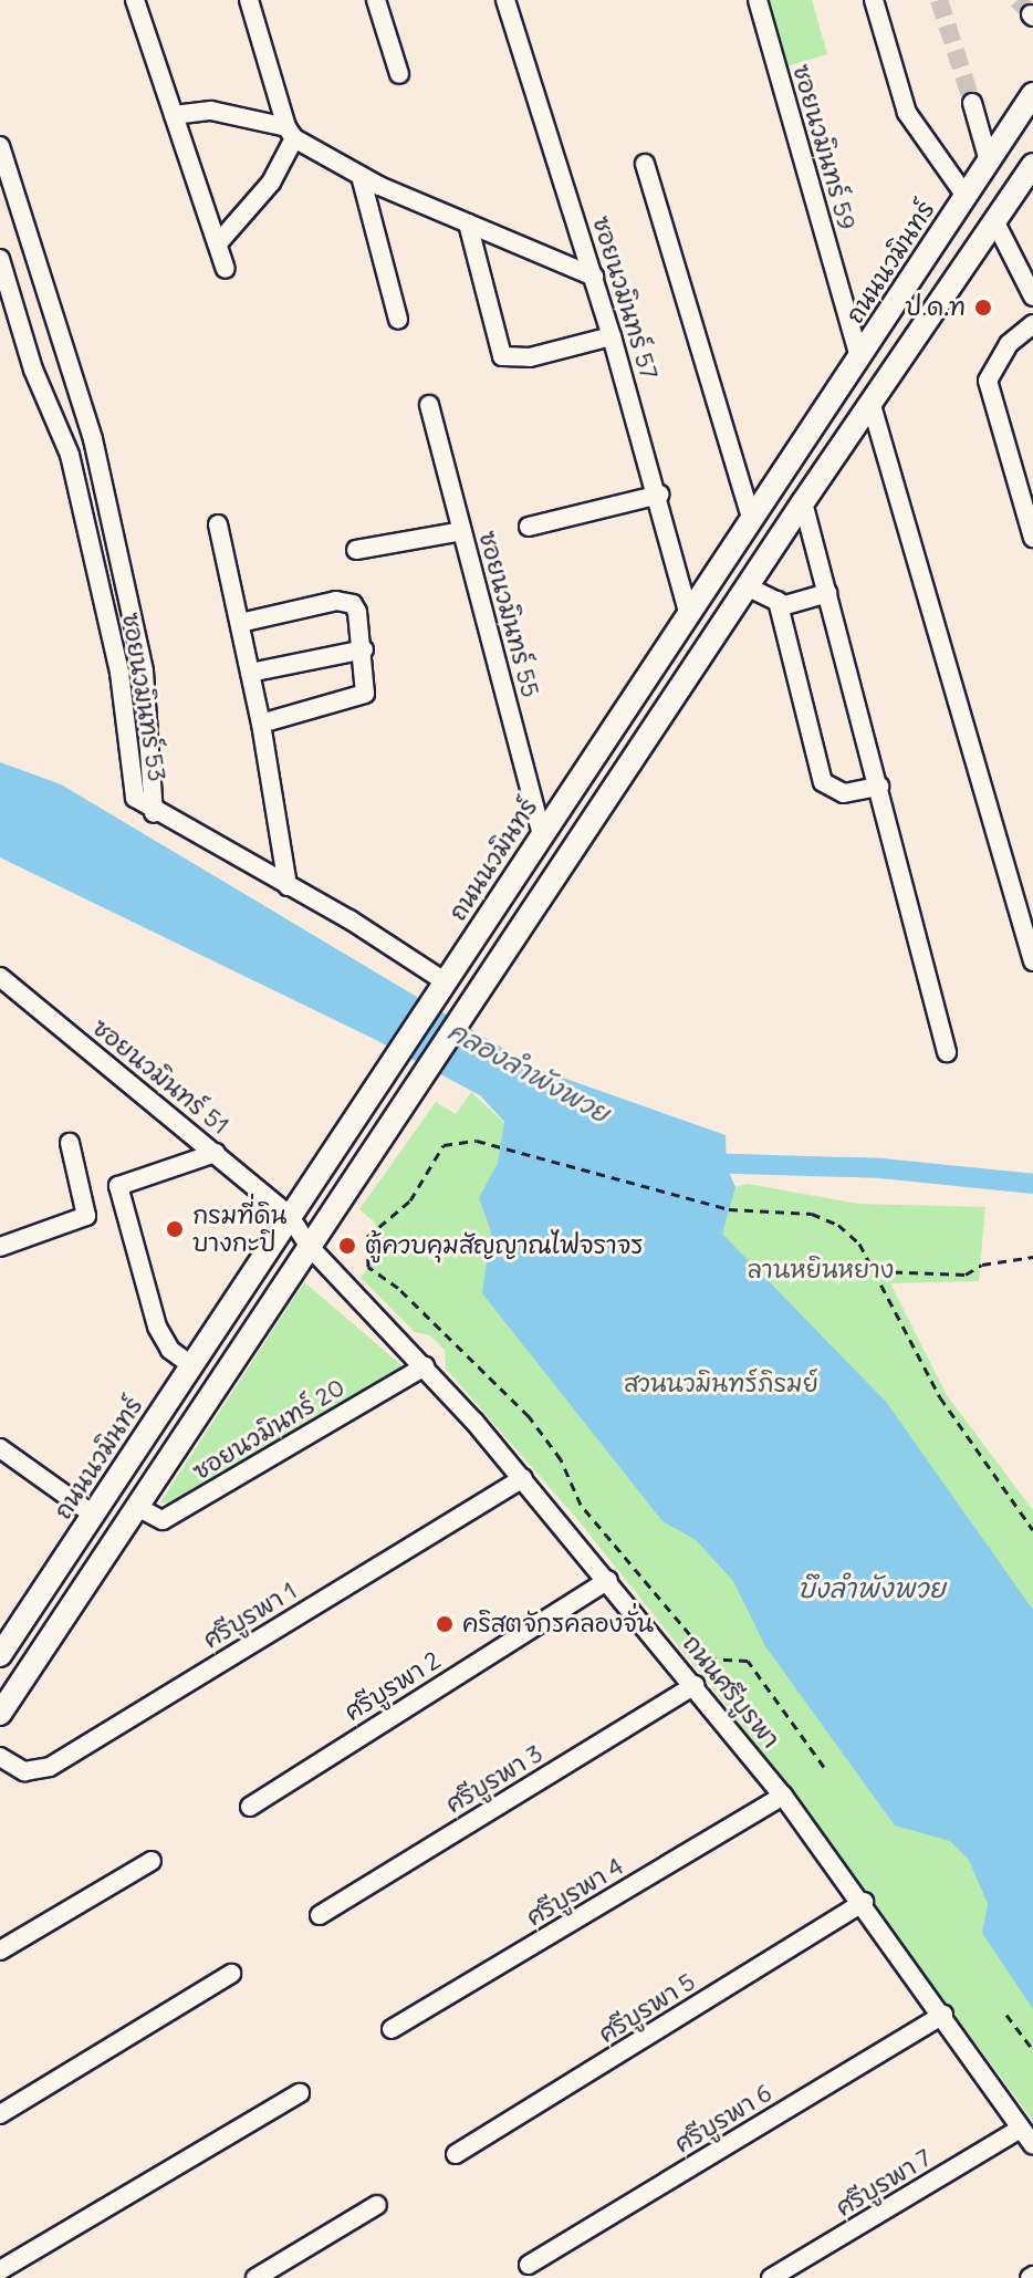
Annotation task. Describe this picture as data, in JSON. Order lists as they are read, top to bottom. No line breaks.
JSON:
{"streets":{"main road":["ถนนนวมินทร์"],"street":["ซอยนวมินทร์ 59","ซอยนวมินทร์ 57","ซอยนวมินทร์ 55","ซอยนวมินทร์ 53","ซอยนวมินทร์ 51","ซอยนวมินทร์ 20","ศรีบูรพา 1","ศรีบูรพา 2","ถนนศรีบูรพา","ศรีบูรพา 3","ศรีบูรพา 4","ศรีบูรพา 5","ศรีบูรพา 6","ศรีบูรพา 7"]},"crossings":[["ซอยนวมินทร์ 59","ถนนนวมินทร์"],["ถนนนวมินทร์","ซอยนวมินทร์ 57"],["ถนนนวมินทร์","ซอยนวมินทร์ 55"],["ถนนนวมินทร์","ซอยนวมินทร์ 53"],["ถนนนวมินทร์","ซอยนวมินทร์ 51"],["ถนนนวมินทร์","ถนนศรีบูรพา"],["ซอยนวมินทร์ 51","ถนนศรีบูรพา"],["ซอยนวมินทร์ 20","ถนนศรีบูรพา"],["ศรีบูรพา 1","ถนนศรีบูรพา"],["ศรีบูรพา 2","ถนนศรีบูรพา"],["ถนนศรีบูรพา","ศรีบูรพา 3"],["ถนนศรีบูรพา","ศรีบูรพา 4"],["ถนนศรีบูรพา","ศรีบูรพา 5"],["ถนนศรีบูรพา","ศรีบูรพา 6"],["ถนนศรีบูรพา","ศรีบูรพา 7"]],"water":["คลองลำพังพวย","บึงลำพังพวย"],"parks":["ลานหยินหยาง","สวนนวมินทร์ภิรมย์"],"places":["ป.ด.ท","กรมที่ดิน บางกะปิ","ตู้ควบคุมสัญญาณไฟจราจร","คริสตจักรคลองจั่น"]}
